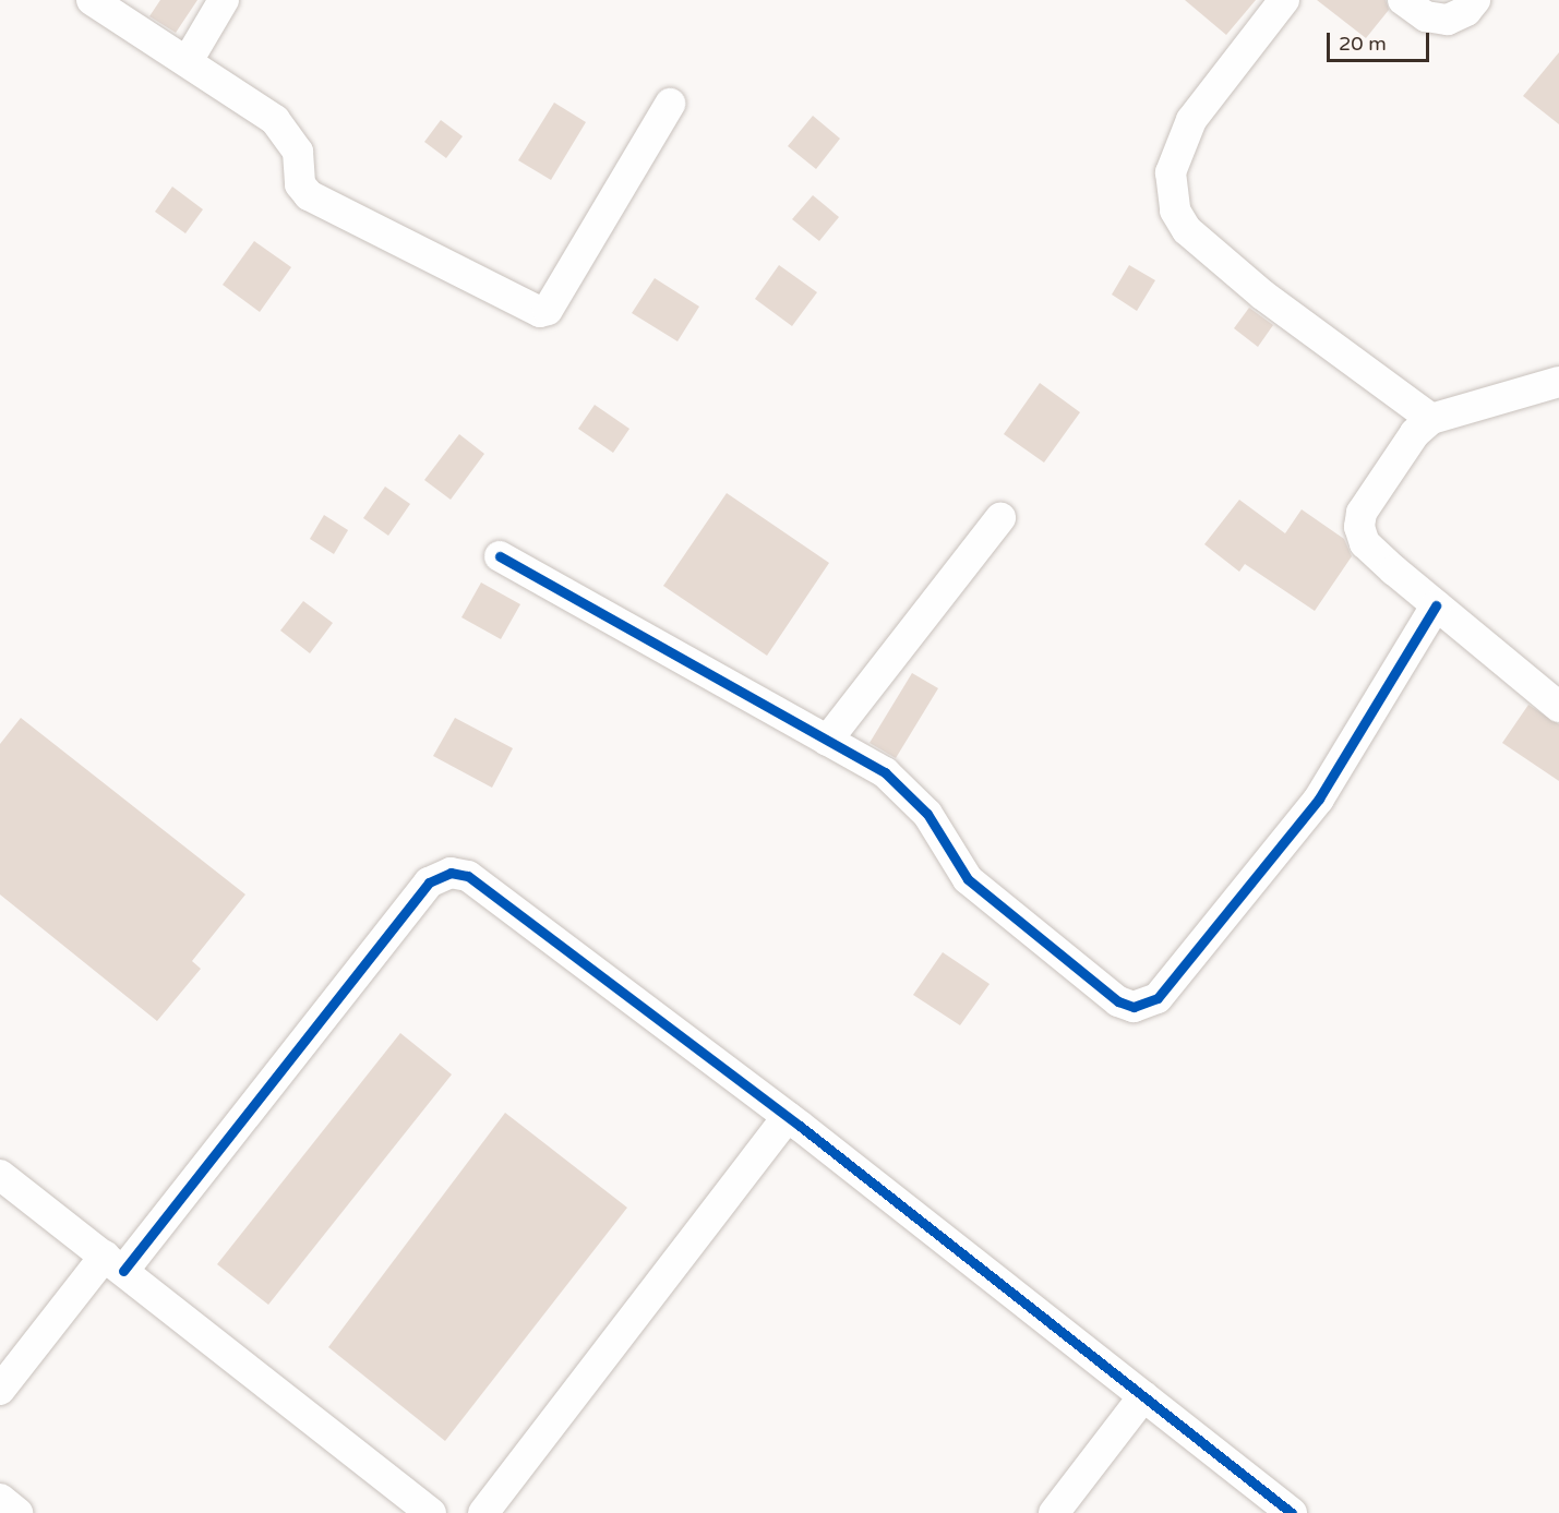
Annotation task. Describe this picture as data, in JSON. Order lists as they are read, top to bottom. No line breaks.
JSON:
{"scale_bar":"20 m"}
